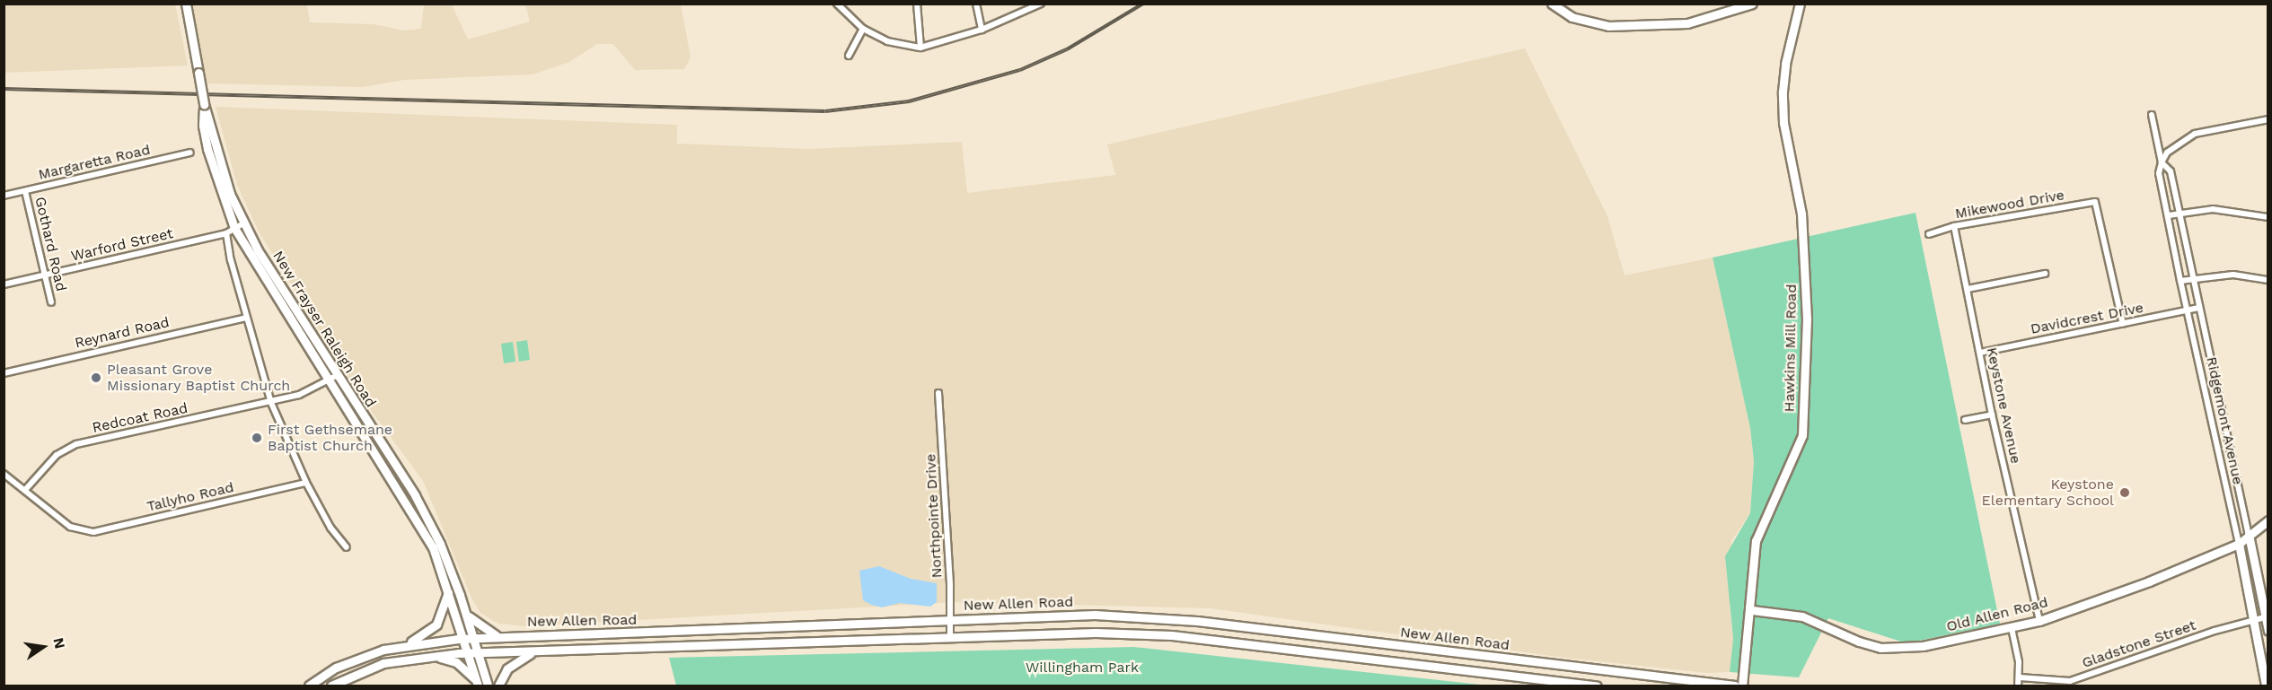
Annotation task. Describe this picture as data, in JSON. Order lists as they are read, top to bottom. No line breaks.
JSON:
{"streets":{"main road":["New Frayser Raleigh Road","Hawkins Mill Road","Ridgemont Avenue","New Allen Road","Old Allen Road"],"street":["Margaretta Road","Mikewood Drive","Gothard Road","Warford Street","Davidcrest Drive","Reynard Road","Keystone Avenue","Redcoat Road","Tallyho Road","Northpointe Drive","Gladstone Street"]},"crossings":[["Margaretta Road","Gothard Road"],["Mikewood Drive","Davidcrest Drive"],["Mikewood Drive","Keystone Avenue"],["Gothard Road","Warford Street"],["Warford Street","New Frayser Raleigh Road"],["Davidcrest Drive","Keystone Avenue"],["Davidcrest Drive","Ridgemont Avenue"],["New Frayser Raleigh Road","Redcoat Road"],["New Frayser Raleigh Road","New Allen Road"],["Hawkins Mill Road","Old Allen Road"],["Keystone Avenue","Old Allen Road"],["Redcoat Road","Tallyho Road"],["Ridgemont Avenue","Old Allen Road"],["Ridgemont Avenue","Gladstone Street"],["Northpointe Drive","New Allen Road"]],"parks":["Willingham Park"],"places":["Pleasant Grove Missionary Baptist Church","First Gethsemane Baptist Church","Keystone Elementary School"],"north":"right"}
